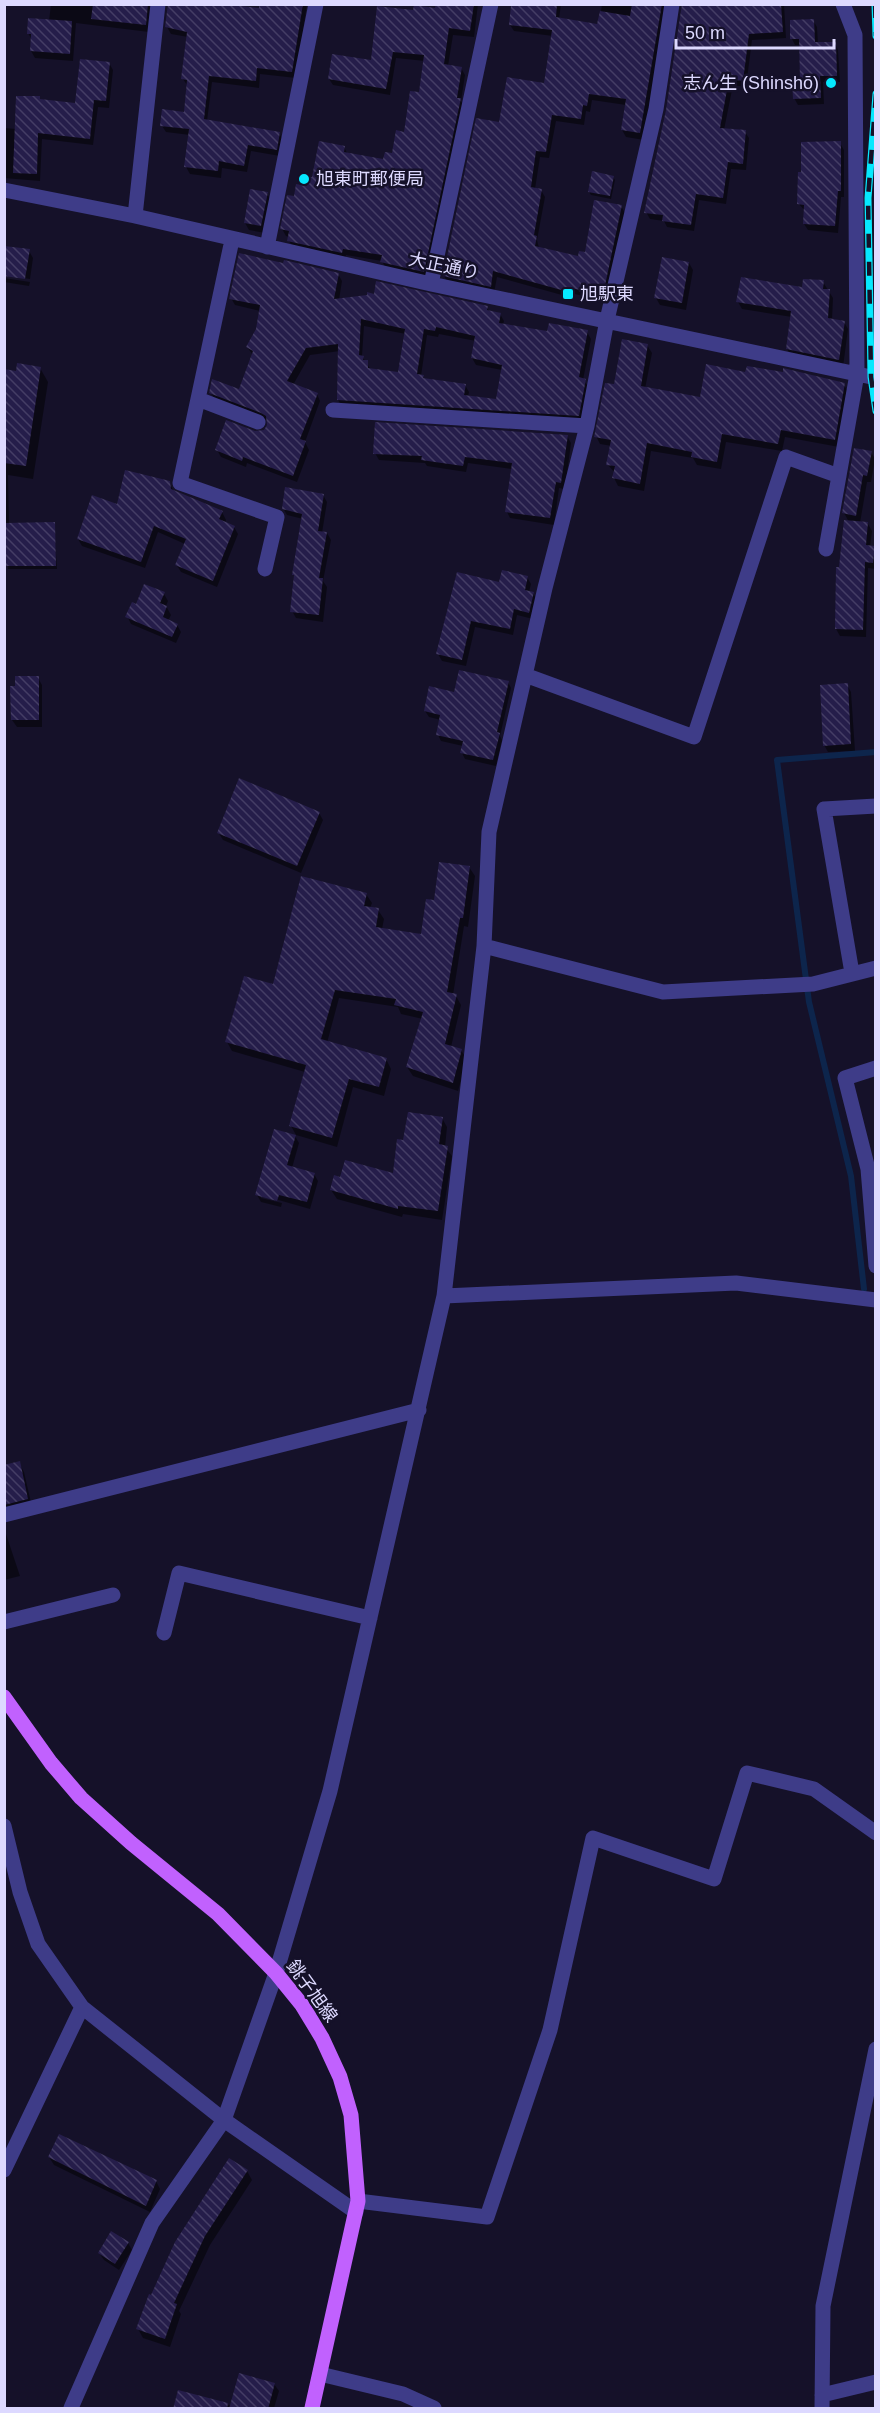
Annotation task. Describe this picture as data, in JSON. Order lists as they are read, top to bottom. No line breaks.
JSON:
{"streets":{"main road":["銚子旭線"],"street":["大正通り"]},"places":{"other":["志ん生 (Shinshō)","旭東町郵便局"],"transit":["旭駅東"]},"scale_bar":"50 m"}
